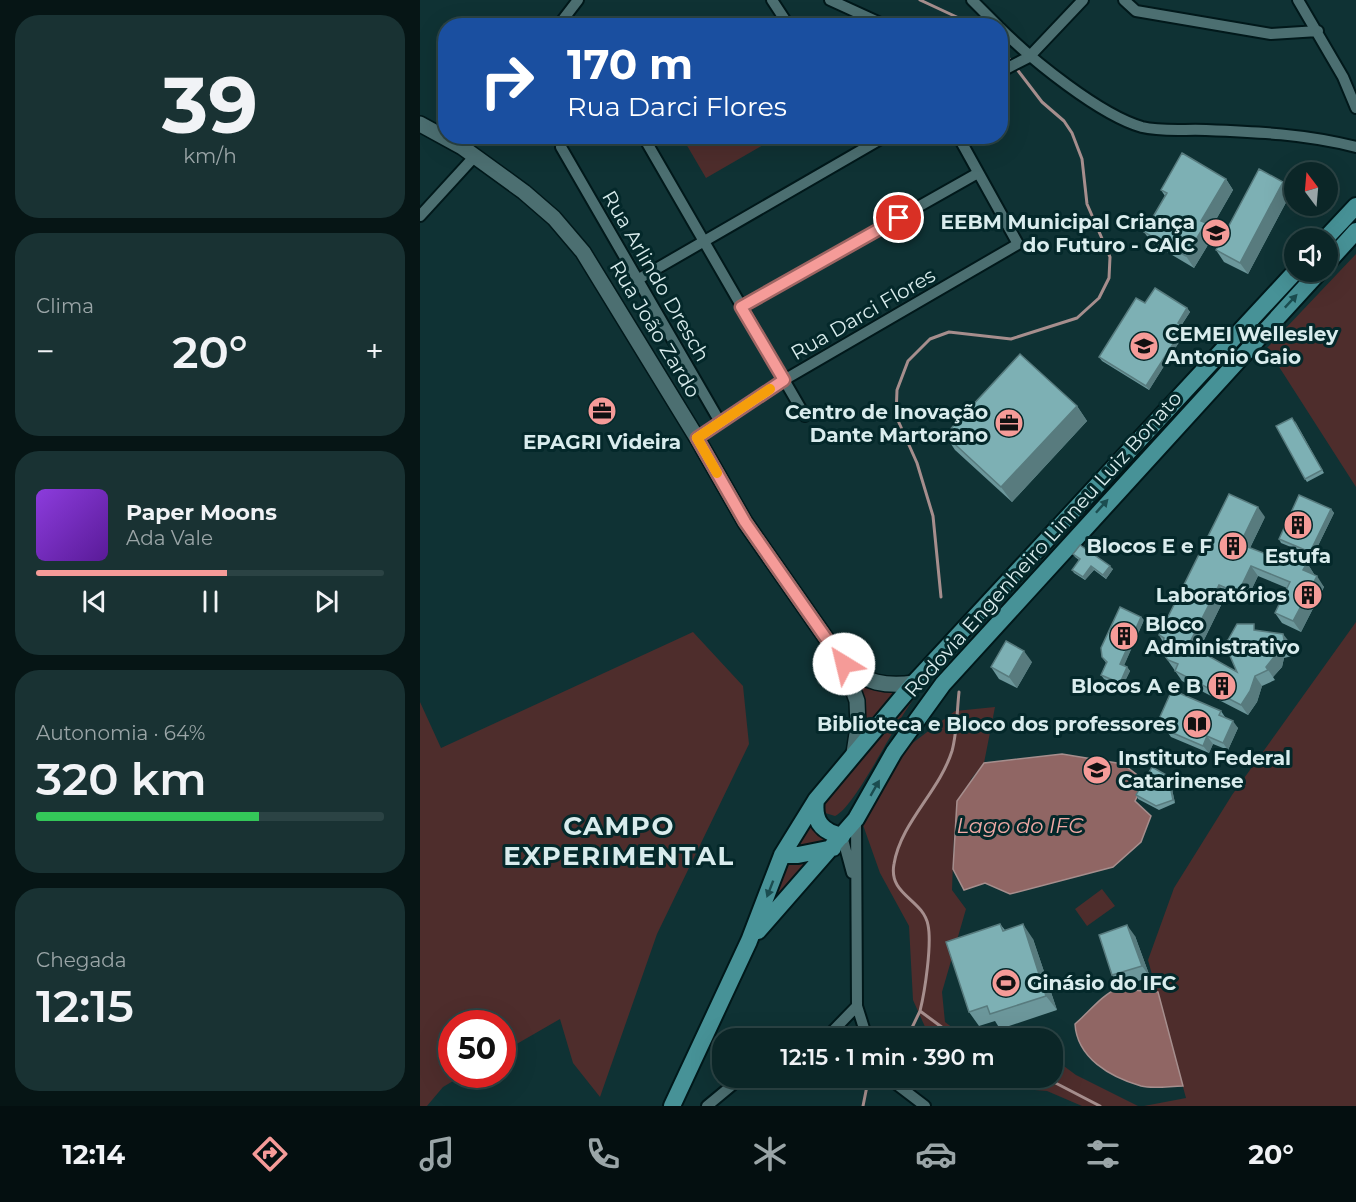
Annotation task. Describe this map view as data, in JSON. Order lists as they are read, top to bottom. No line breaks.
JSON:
{"streets":{"main road":["Rua João Zardo","Rodovia Engenheiro Linneu Luiz Bonato"],"street":["Rua Arlindo Dresch","Rua Darci Flores"]},"crossings":[["Rua Arlindo Dresch","Rua Darci Flores"],["Rua Darci Flores","Rua João Zardo"],["Rua João Zardo","Rodovia Engenheiro Linneu Luiz Bonato"]],"districts":["CAMPO EXPERIMENTAL"],"water":["Lago do IFC"],"places":{"school or university":["EEBM Municipal Criança do Futuro - CAIC","CEMEI Wellesley Antonio Gaio","Instituto Federal Catarinense"],"office":["EPAGRI Videira","Centro de Inovação Dante Martorano"],"building":["Estufa","Blocos E e F","Laboratórios","Bloco Administrativo","Blocos A e B"],"library":["Biblioteca e Bloco dos professores"],"sports":["Ginásio do IFC"]},"north":"top","page":{"tile":[["39","km/h"],"Clima",["Autonomia · 64%","320 km"],["Chegada","12:15"]],"turn":["170 m","Rua Darci Flores"],"heat":["−","20°","+"],"song":["Paper Moons","Ada Vale"],"limit":"50","trip":"12:15 · 1 min · 390 m","tabs":["12:14","20°"]}}
